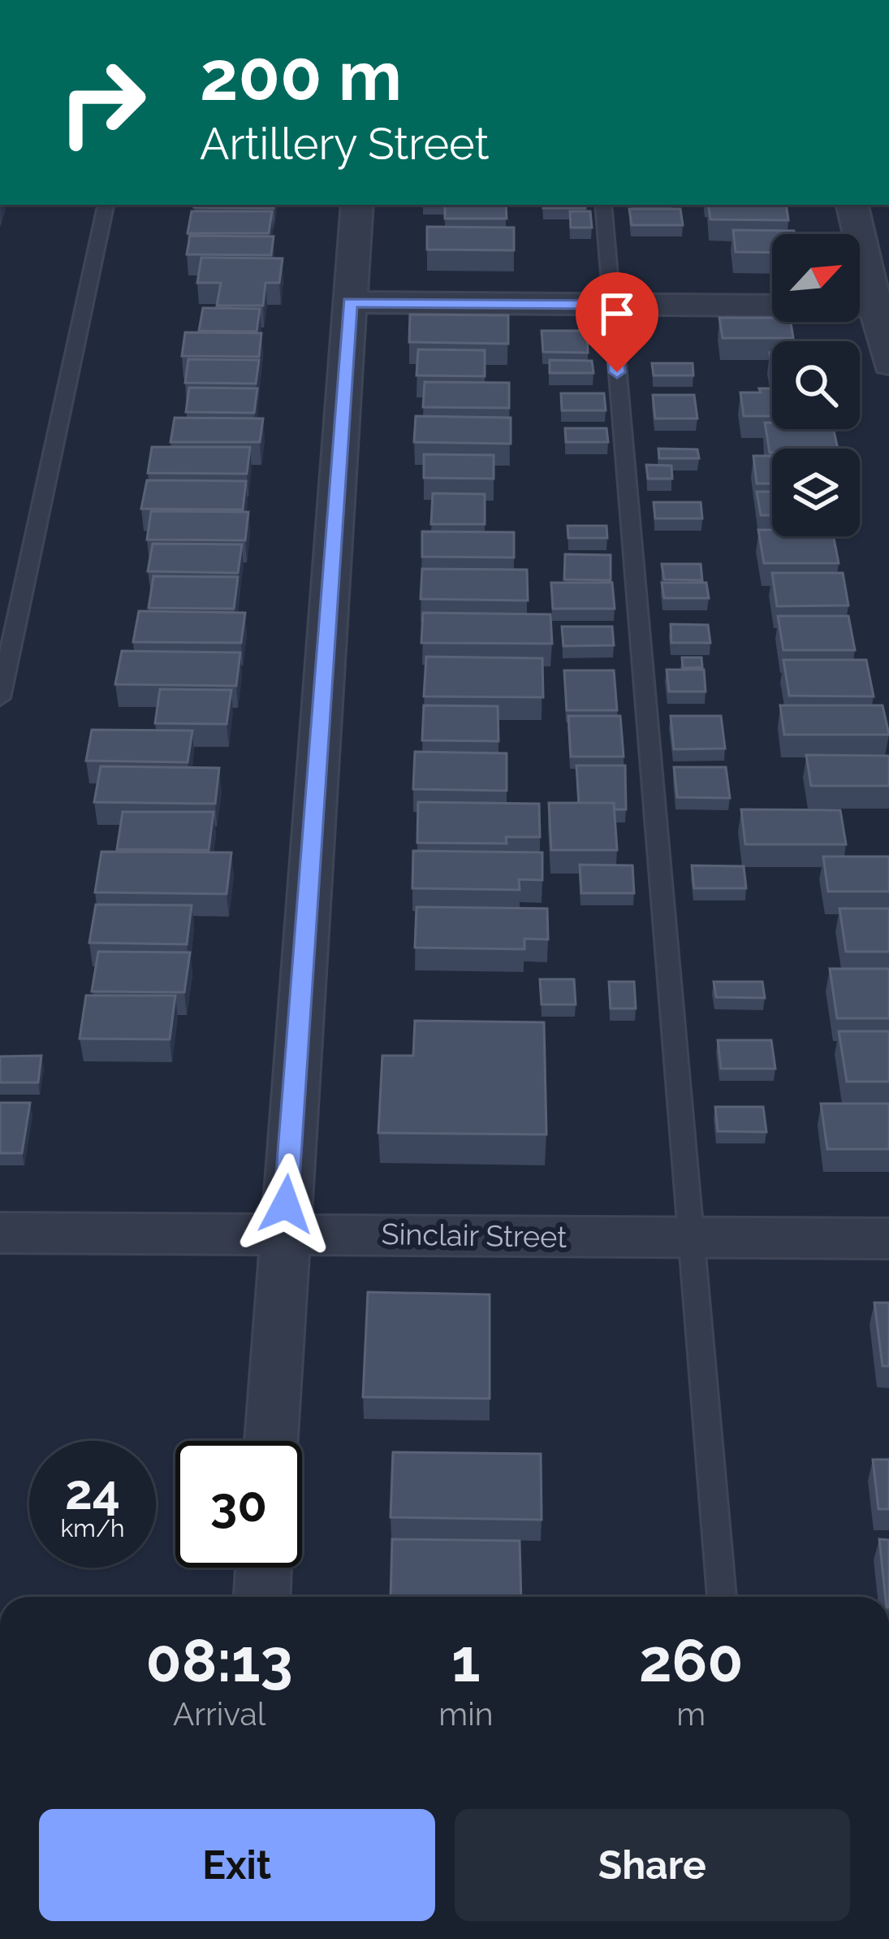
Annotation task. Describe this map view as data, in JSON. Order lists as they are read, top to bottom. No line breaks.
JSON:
{"streets":{"street":["Sinclair Street"]},"north":"top right","page":{"turn":["200 m","Artillery Street"],"speed":"24 km/h","limit":"30","eta":["08:13","Arrival","1","min","260","m"],"buttons":["Exit","Share"]}}
